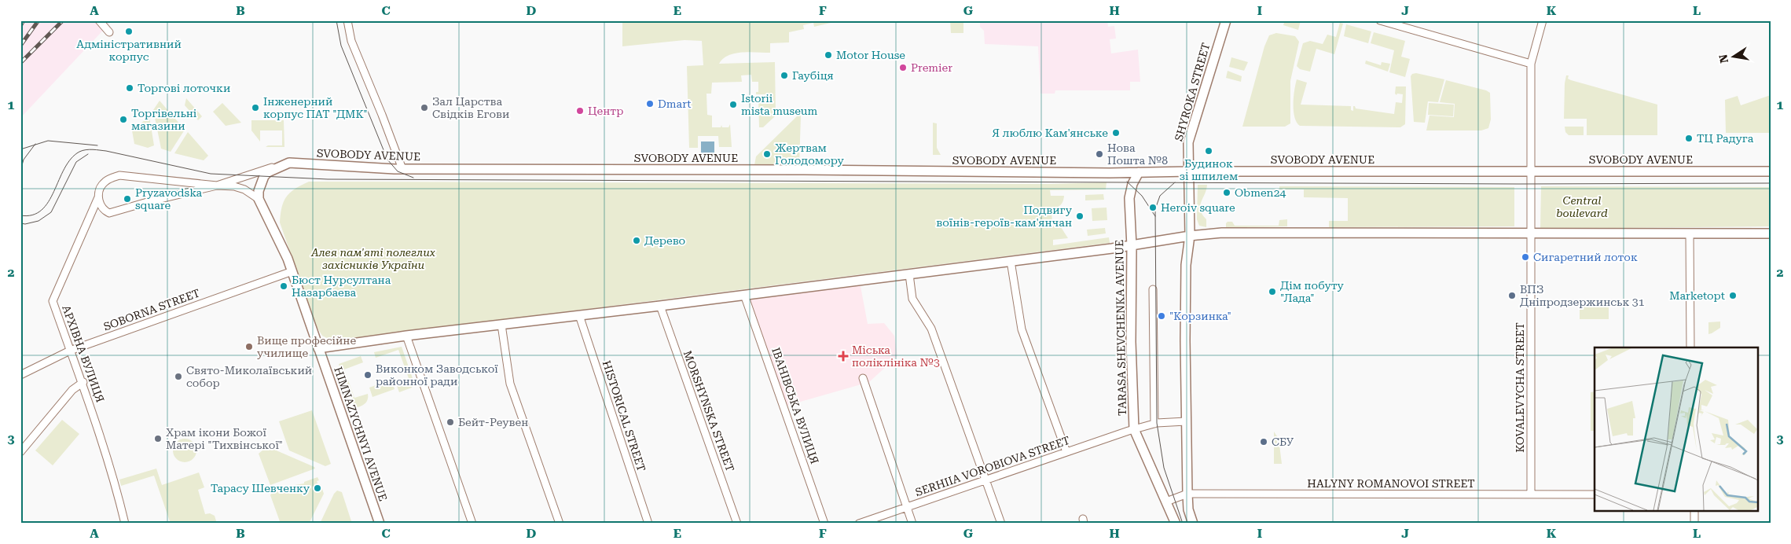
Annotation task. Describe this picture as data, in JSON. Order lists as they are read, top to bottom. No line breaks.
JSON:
{"streets":{"main road":["SHYROKA STREET","SVOBODY AVENUE","TARASA SHEVCHENKA AVENUE","HIMNAZYCHNYI AVENUE"],"street":["SOBORNA STREET","АРХІВНА ВУЛИЦЯ","KOVALEVYCHA STREET","ІВАНІВСЬКА ВУЛИЦЯ","MORSHYNSKA STREET","HISTORICAL STREET","SERHIIA VOROBIOVA STREET","HALYNY ROMANOVOI STREET"]},"crossings":[["SHYROKA STREET","SVOBODY AVENUE"],["SVOBODY AVENUE","TARASA SHEVCHENKA AVENUE"],["SVOBODY AVENUE","АРХІВНА ВУЛИЦЯ"],["SVOBODY AVENUE","KOVALEVYCHA STREET"],["SOBORNA STREET","АРХІВНА ВУЛИЦЯ"],["SOBORNA STREET","HIMNAZYCHNYI AVENUE"],["TARASA SHEVCHENKA AVENUE","SERHIIA VOROBIOVA STREET"],["АРХІВНА ВУЛИЦЯ","HIMNAZYCHNYI AVENUE"],["KOVALEVYCHA STREET","HALYNY ROMANOVOI STREET"]],"parks":["Central boulevard","Алея пам'яті полеглих захісників України"],"places":{"other":["Адміністративний корпус","Motor House","Premier","Гаубіця","Торгові лоточки","Dmart","Istorii mista museum","Інженерний корпус ПАТ \"ДМК\"","Зал Царства Свiдкiв Егови","Центр","Торгівельні магазини","Я люблю Кам'янське","ТЦ Радуга","Будинок зі шпилем","Жертвам Голодомору","Нова Пошта №8","Obmen24","Pryzavodska square","Heroiv square","Подвигу воїнів-героїв-кам'янчан","Дерево","Сигаретний лоток","Бюст Нурсултана Назарбаева","Дім побуту \"Лада\"","ВПЗ Дніпродзержинськ 31","Marketopt","\"Корзинка\"","Вище професійне училище","Виконком Заводської районної ради","Свято-Миколаївський собор","Бейт-Реувен","Храм ікони Божої Матері \"Тихвінської\"","СБУ","Тарасу Шевченку"],"health":["Міська поліклініка №3"]},"north":"left","grid":{"columns":["A","B","C","D","E","F","G","H","I","J","K","L"],"rows":["1","2","3"]}}
